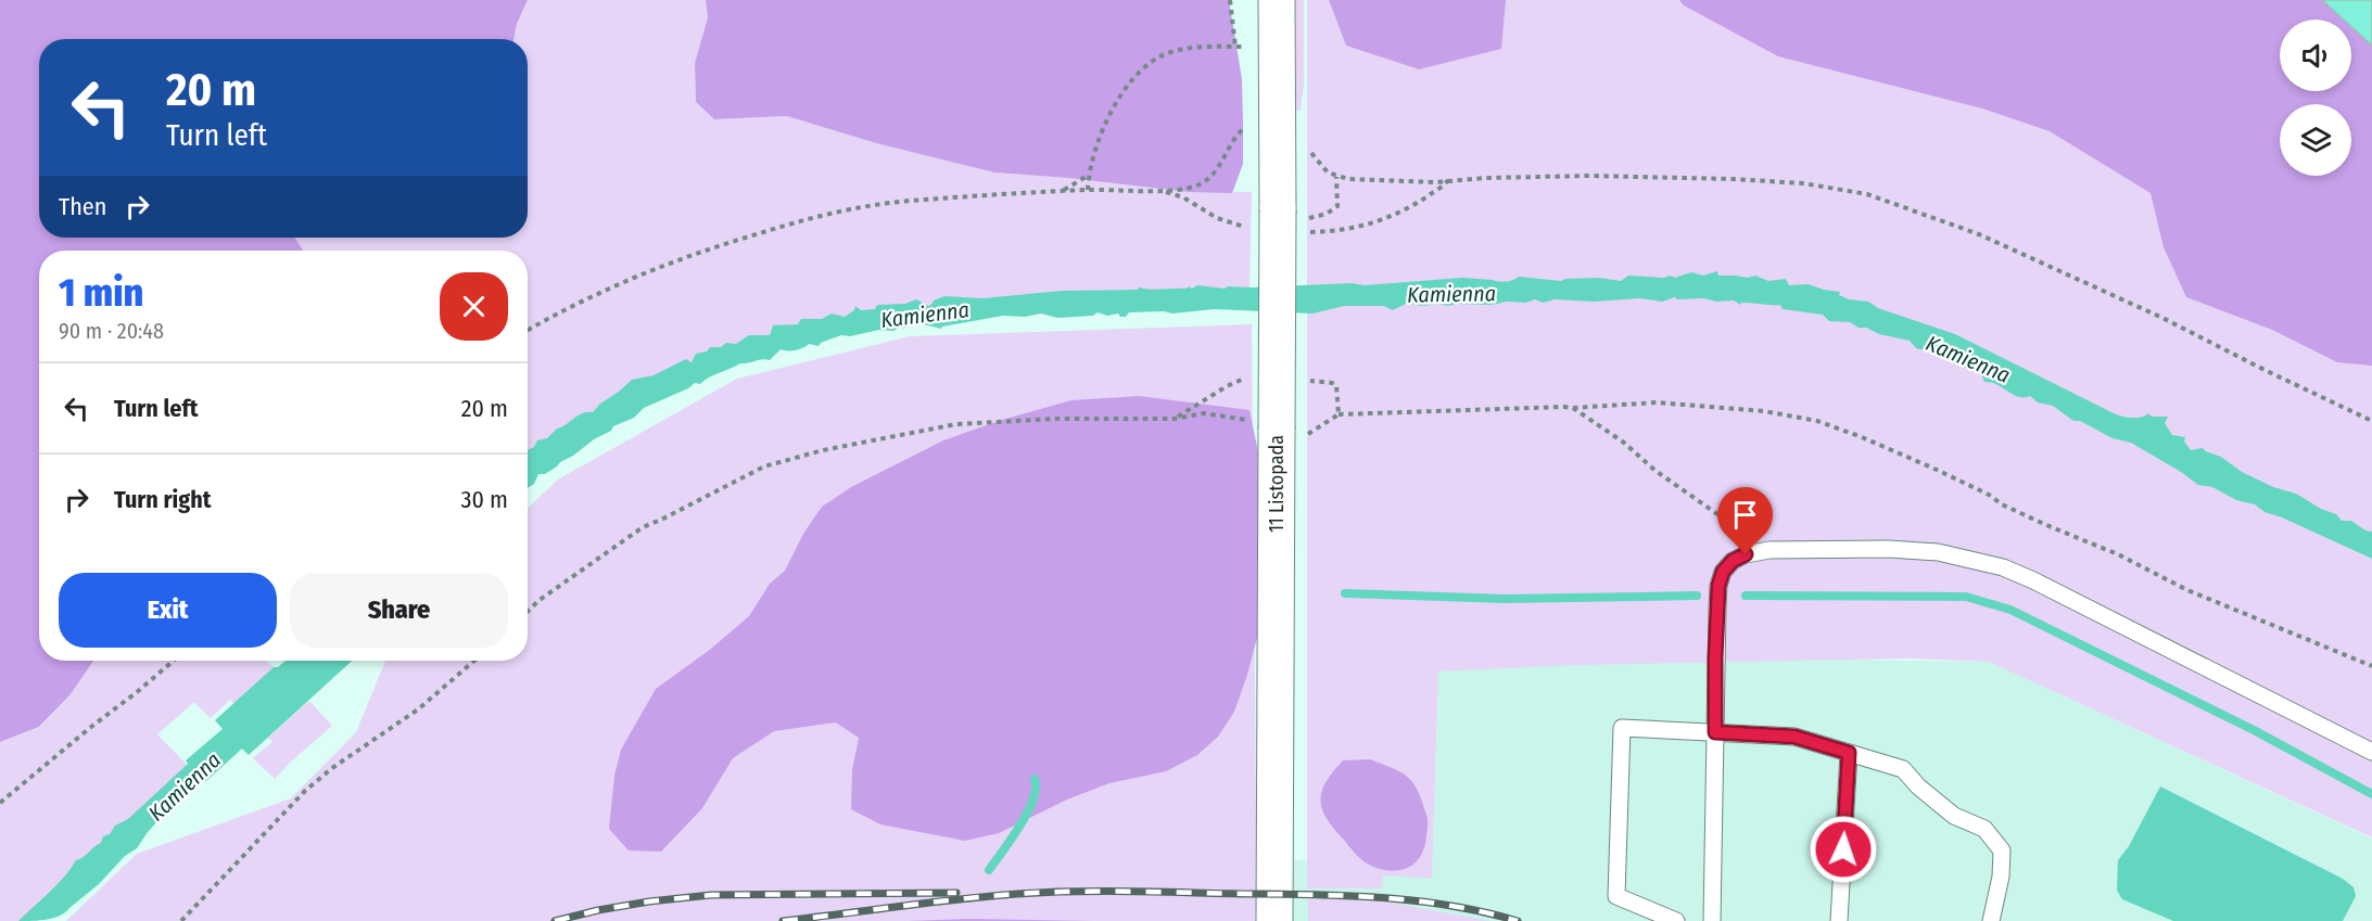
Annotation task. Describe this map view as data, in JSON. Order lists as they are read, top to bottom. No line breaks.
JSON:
{"streets":{"street":["11 Listopada"]},"water":["Kamienna"],"page":{"turn":["20 m","Turn left"],"then":"Then","heading":["1 min","90 m · 20:48"],"list":[{"name":"Turn left","value":"20 m"},{"name":"Turn right","value":"30 m"}],"buttons":["Exit","Share"]}}
